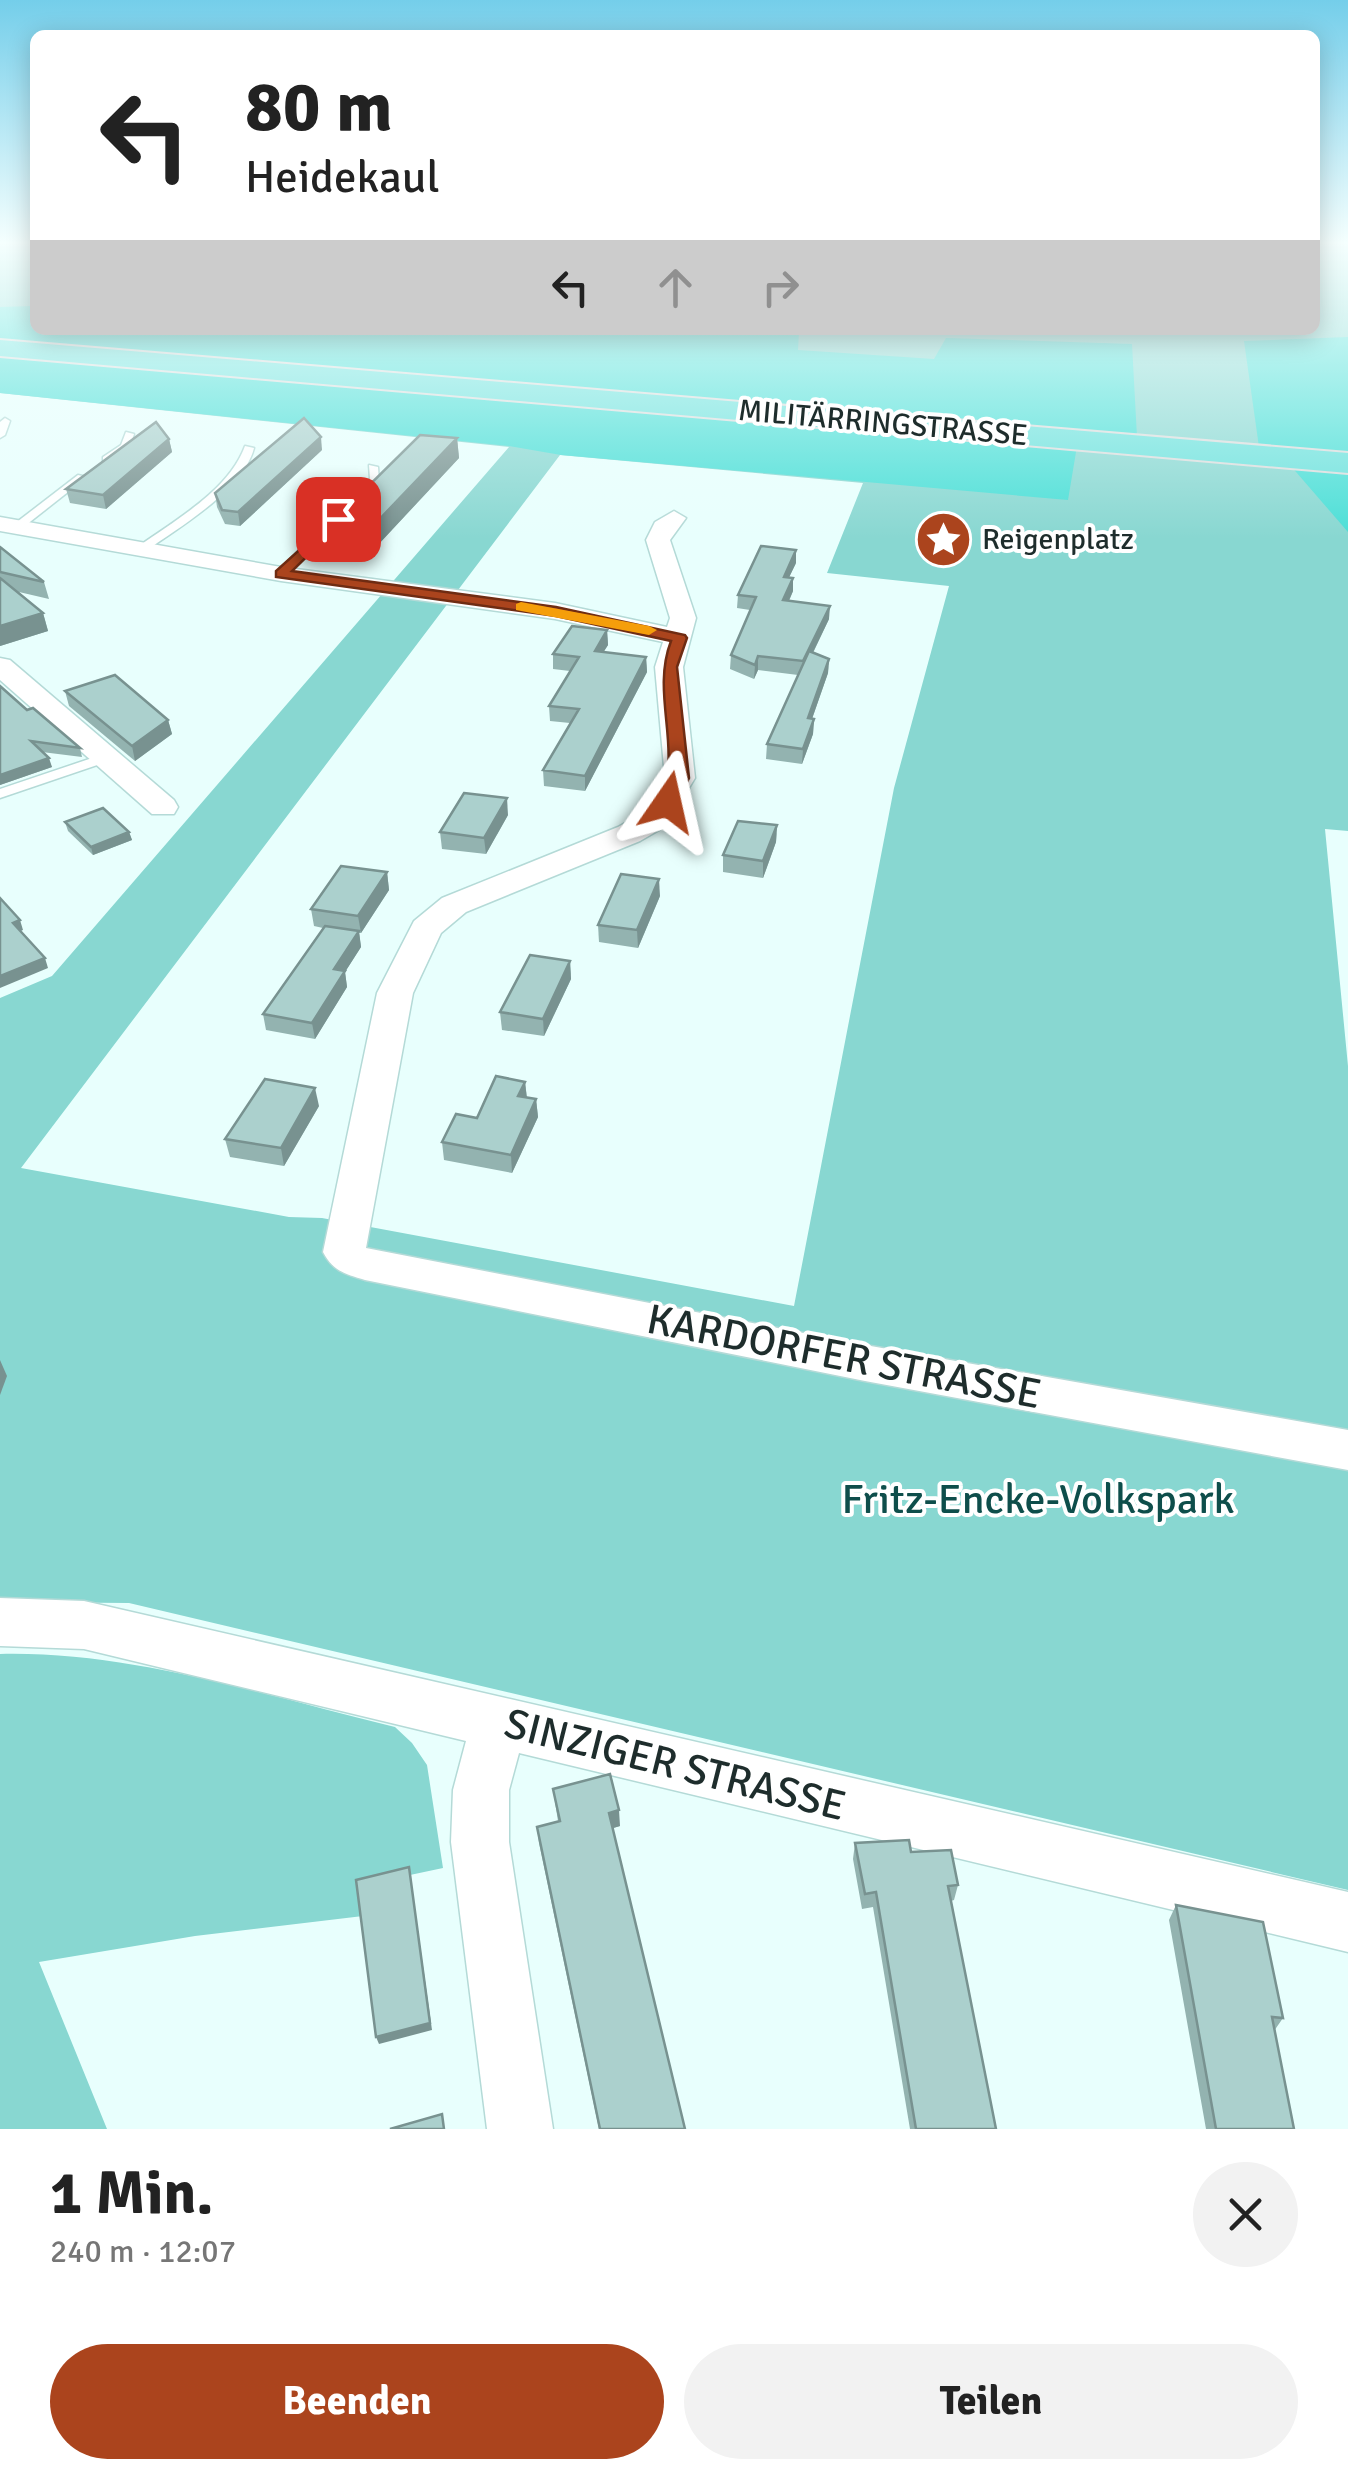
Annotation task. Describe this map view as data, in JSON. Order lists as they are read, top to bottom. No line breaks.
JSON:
{"streets":{"main road":["MILITÄRRINGSTRASSE"],"street":["KARDORFER STRASSE","SINZIGER STRASSE"]},"parks":["Fritz-Encke-Volkspark"],"places":{"place":["Reigenplatz"]},"page":{"turn":["80 m","Heidekaul"],"heading":["1 Min.","240 m · 12:07"],"buttons":["Beenden","Teilen"]}}
